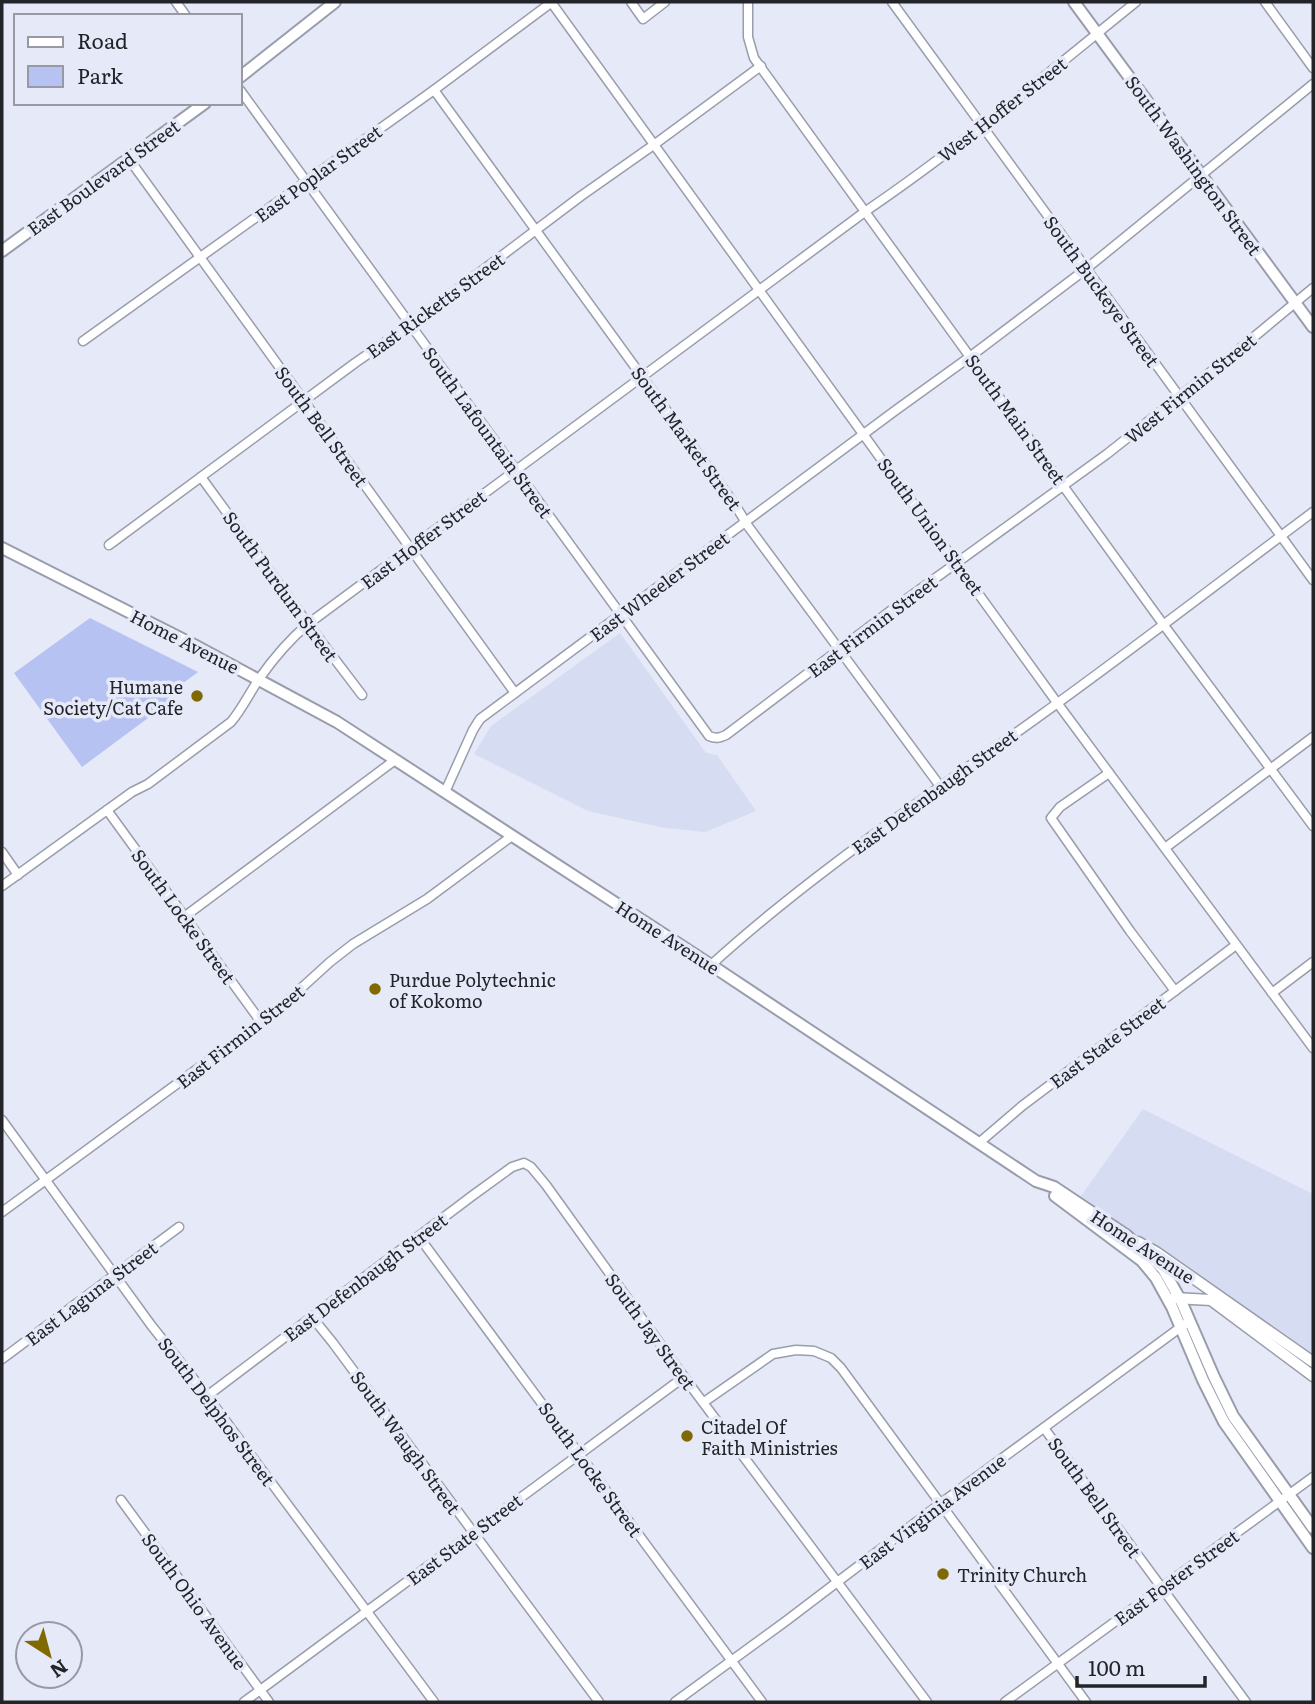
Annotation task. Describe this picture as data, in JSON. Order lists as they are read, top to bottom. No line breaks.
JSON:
{"streets":{"main road":["South Washington Street","East Boulevard Street","Home Avenue"],"street":["West Hoffer Street","East Poplar Street","South Buckeye Street","East Ricketts Street","West Firmin Street","South Main Street","South Bell Street","South Lafountain Street","South Market Street","South Union Street","East Hoffer Street","South Purdum Street","East Wheeler Street","East Firmin Street","East Defenbaugh Street","South Locke Street","East State Street","East Laguna Street","South Jay Street","South Delphos Street","South Waugh Street","East Virginia Avenue","East Foster Street","South Ohio Avenue"]},"crossings":[["West Hoffer Street","South Washington Street"],["West Hoffer Street","South Buckeye Street"],["West Hoffer Street","South Main Street"],["West Hoffer Street","East Hoffer Street"],["South Washington Street","West Firmin Street"],["South Washington Street","East Wheeler Street"],["East Poplar Street","South Bell Street"],["East Poplar Street","South Lafountain Street"],["East Poplar Street","South Market Street"],["East Poplar Street","South Union Street"],["East Boulevard Street","South Bell Street"],["South Buckeye Street","West Firmin Street"],["South Buckeye Street","East Wheeler Street"],["South Buckeye Street","East Defenbaugh Street"],["East Ricketts Street","South Main Street"],["East Ricketts Street","South Bell Street"],["East Ricketts Street","South Lafountain Street"],["East Ricketts Street","South Market Street"],["East Ricketts Street","South Union Street"],["East Ricketts Street","South Purdum Street"],["West Firmin Street","South Main Street"],["West Firmin Street","East Firmin Street"],["South Main Street","East Hoffer Street"],["South Main Street","East Wheeler Street"],["South Main Street","East Firmin Street"],["South Main Street","East Defenbaugh Street"],["South Bell Street","East Hoffer Street"],["South Bell Street","East Wheeler Street"],["South Bell Street","East Virginia Avenue"],["South Bell Street","East Foster Street"],["South Lafountain Street","East Hoffer Street"],["South Lafountain Street","East Wheeler Street"],["South Lafountain Street","East Firmin Street"],["South Market Street","East Hoffer Street"],["South Market Street","East Wheeler Street"],["South Market Street","East Firmin Street"],["South Market Street","East Defenbaugh Street"],["South Union Street","East Hoffer Street"],["South Union Street","East Wheeler Street"],["South Union Street","East Firmin Street"],["South Union Street","East Defenbaugh Street"],["South Union Street","East State Street"],["East Hoffer Street","South Purdum Street"],["East Hoffer Street","Home Avenue"],["East Hoffer Street","South Locke Street"],["East Wheeler Street","Home Avenue"],["East Firmin Street","Home Avenue"],["East Firmin Street","South Locke Street"],["East Firmin Street","South Delphos Street"],["Home Avenue","East Defenbaugh Street"],["Home Avenue","East State Street"],["East Defenbaugh Street","South Locke Street"],["East Defenbaugh Street","South Jay Street"],["East Defenbaugh Street","South Delphos Street"],["East Defenbaugh Street","South Waugh Street"],["South Locke Street","East State Street"],["South Locke Street","East Virginia Avenue"],["East State Street","South Jay Street"],["East State Street","South Delphos Street"],["East State Street","South Waugh Street"],["East State Street","South Ohio Avenue"],["East Laguna Street","South Delphos Street"],["South Jay Street","East Virginia Avenue"]],"places":["Humane Society/Cat Cafe","Purdue Polytechnic of Kokomo","Citadel Of Faith Ministries","Trinity Church"],"legend":["Road","Park"],"scale_bar":"100 m","north":"bottom right"}
